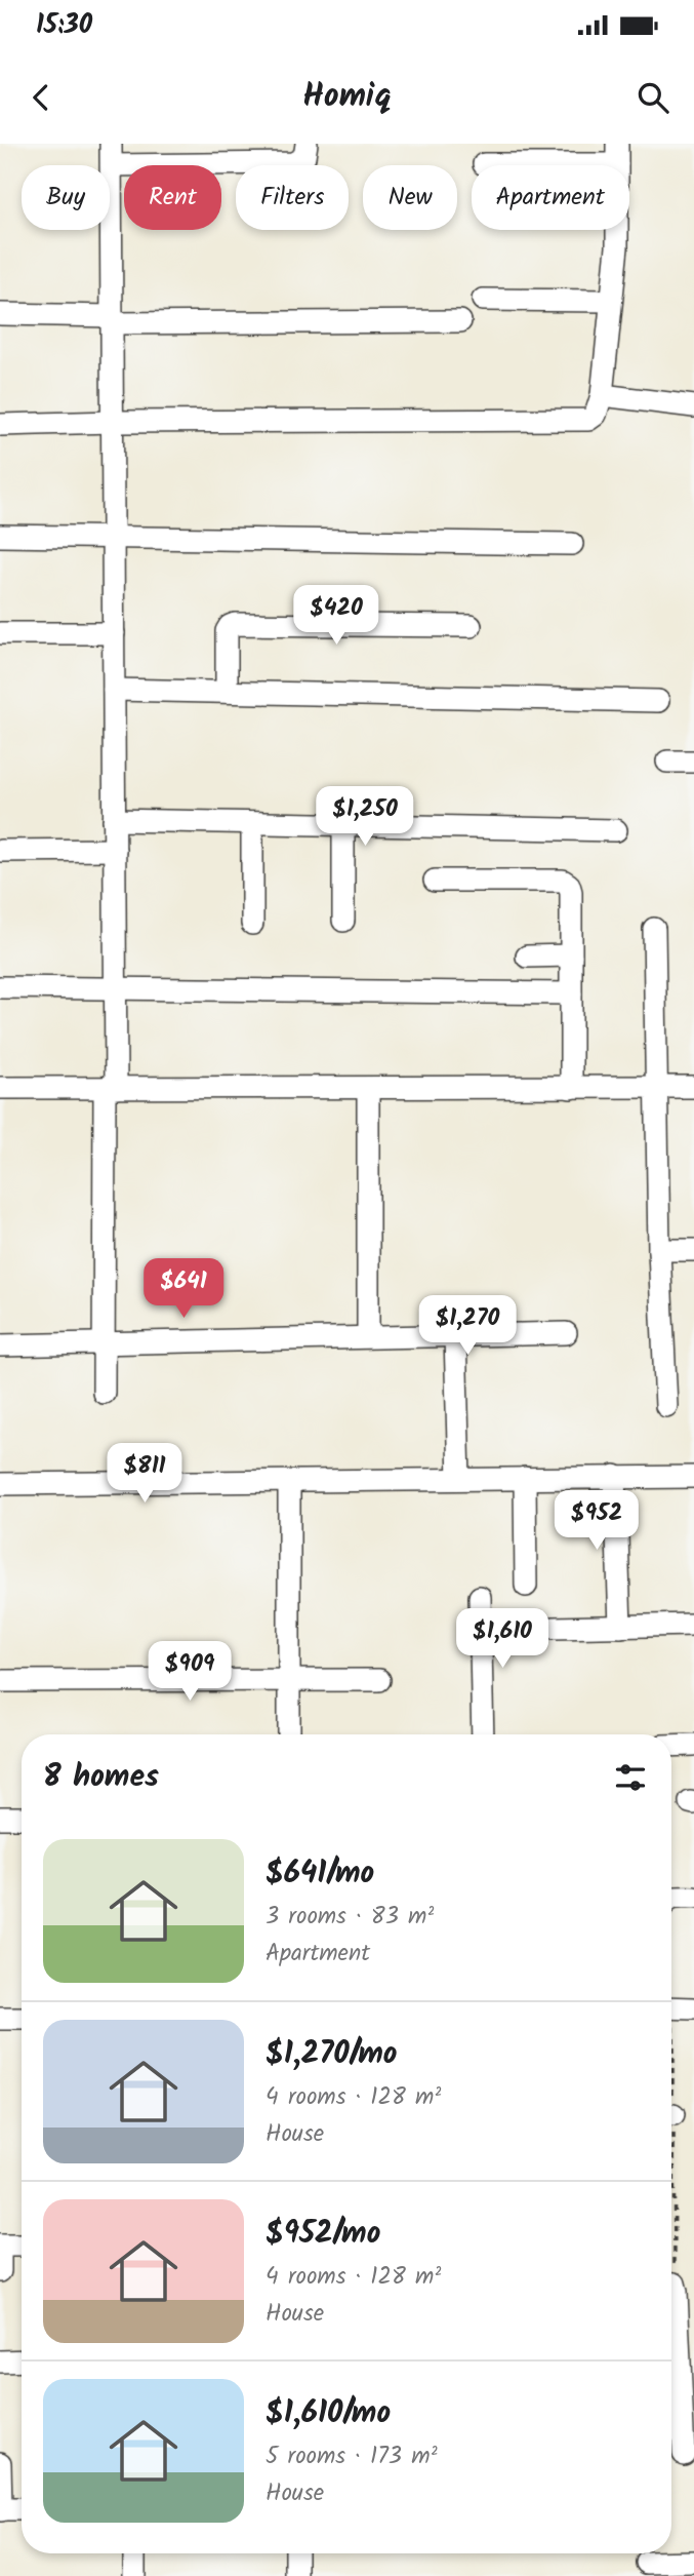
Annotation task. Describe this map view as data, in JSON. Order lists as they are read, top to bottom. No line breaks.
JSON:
{"page":{"status":"15:30","header":"Homiq","chip":["Buy","Rent","Filters","New","Apartment"],"price":["$420","$1,250","$641","$1,270","$811","$952","$1,610","$909"],"heading":"8 homes","list":[{"name":"$641/mo","note":"3 rooms · 83 m² · Apartment"},{"name":"$1,270/mo","note":"4 rooms · 128 m² · House"},{"name":"$952/mo","note":"4 rooms · 128 m² · House"},{"name":"$1,610/mo","note":"5 rooms · 173 m² · House"}]}}
